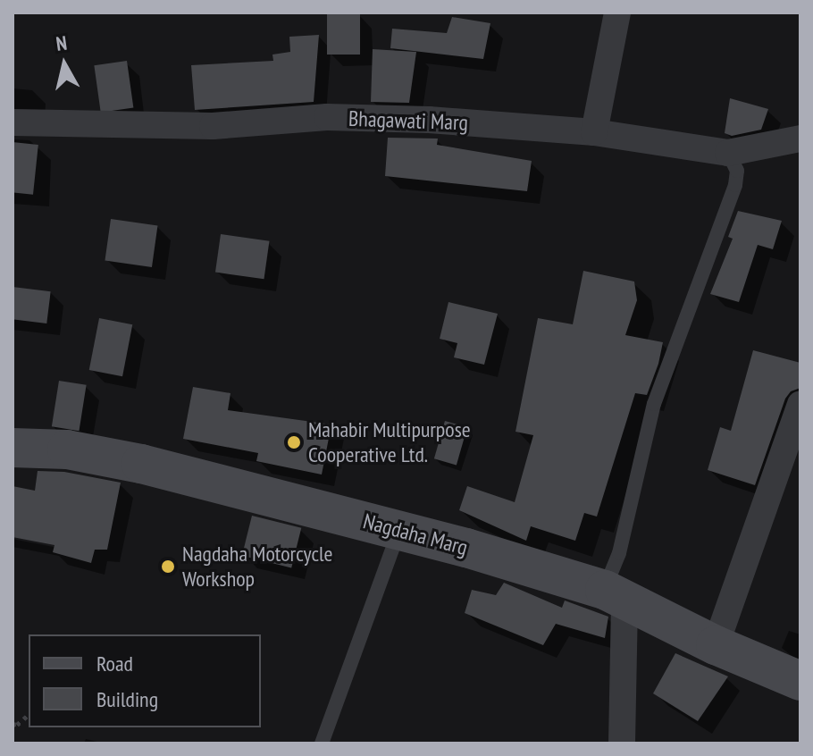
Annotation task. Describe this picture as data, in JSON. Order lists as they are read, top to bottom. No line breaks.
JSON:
{"streets":{"street":["Bhagawati Marg","Nagdaha Marg"]},"places":["Mahabir Multipurpose Cooperative Ltd.","Nagdaha Motorcycle Workshop"],"legend":["Road","Building"],"north":"top"}
